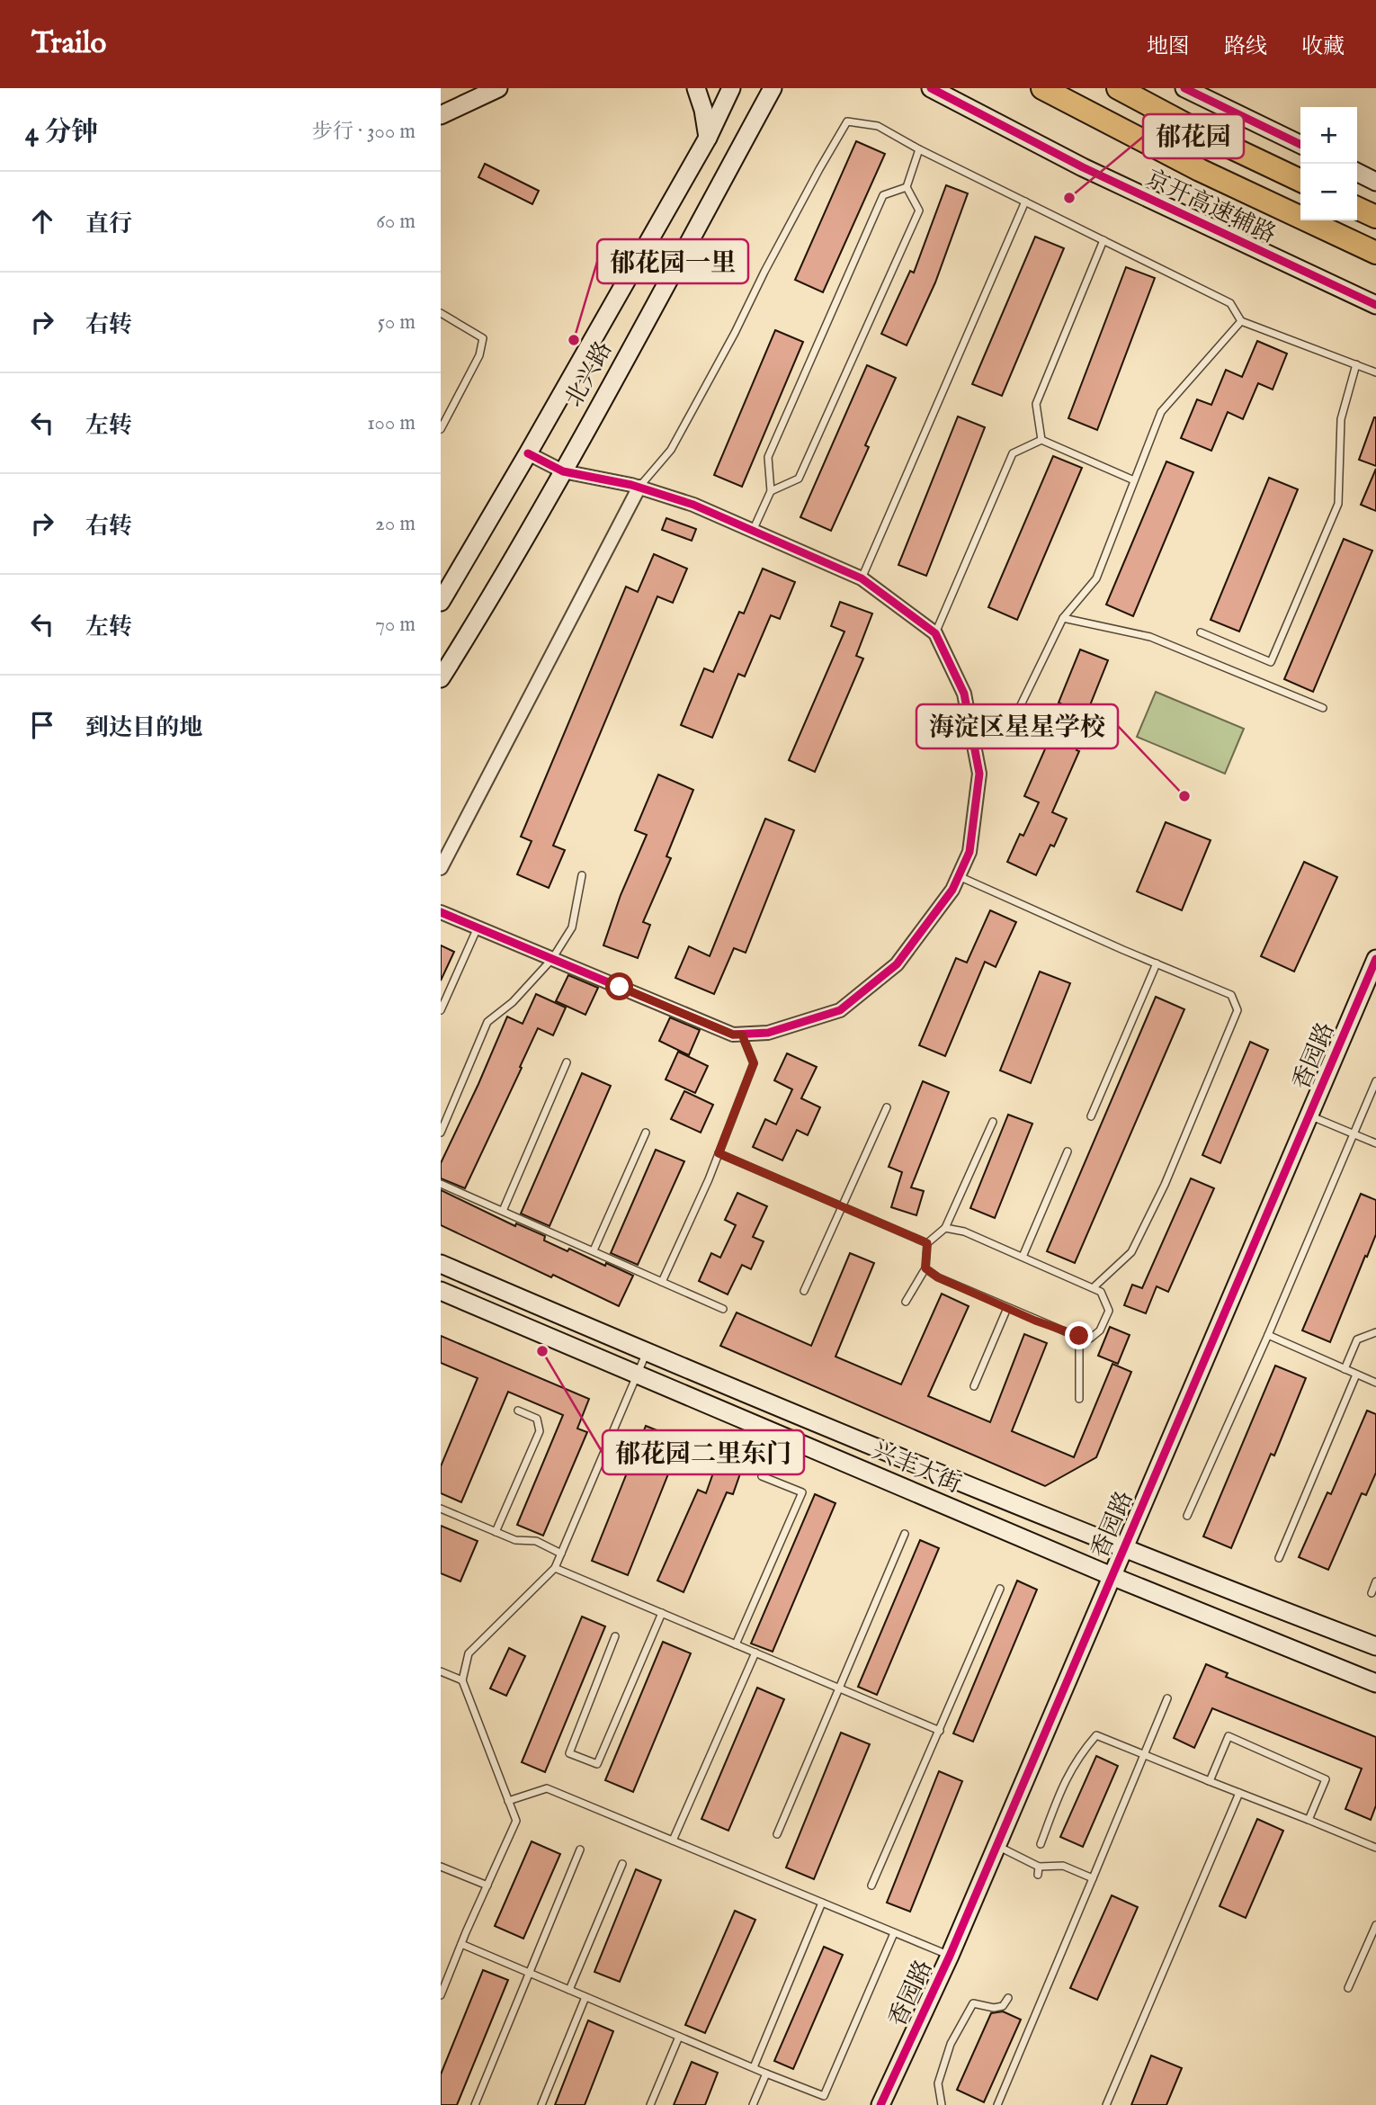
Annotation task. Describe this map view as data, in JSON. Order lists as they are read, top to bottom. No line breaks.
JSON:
{"streets":{"main road":["京开高速辅路","北兴路","香园路","兴丰大街"]},"crossings":[["香园路","兴丰大街"]],"places":["郁花园","郁花园一里","海淀区星星学校","郁花园二里东门"],"page":{"header":"Trailo","nav":["地图","路线","收藏"],"heading":["4 分钟","步行 · 300 m"],"map_buttons":["+","−"],"list":[["直行","60 m"],["右转","50 m"],["左转","100 m"],["右转","20 m"],["左转","70 m"],"到达目的地"]}}
